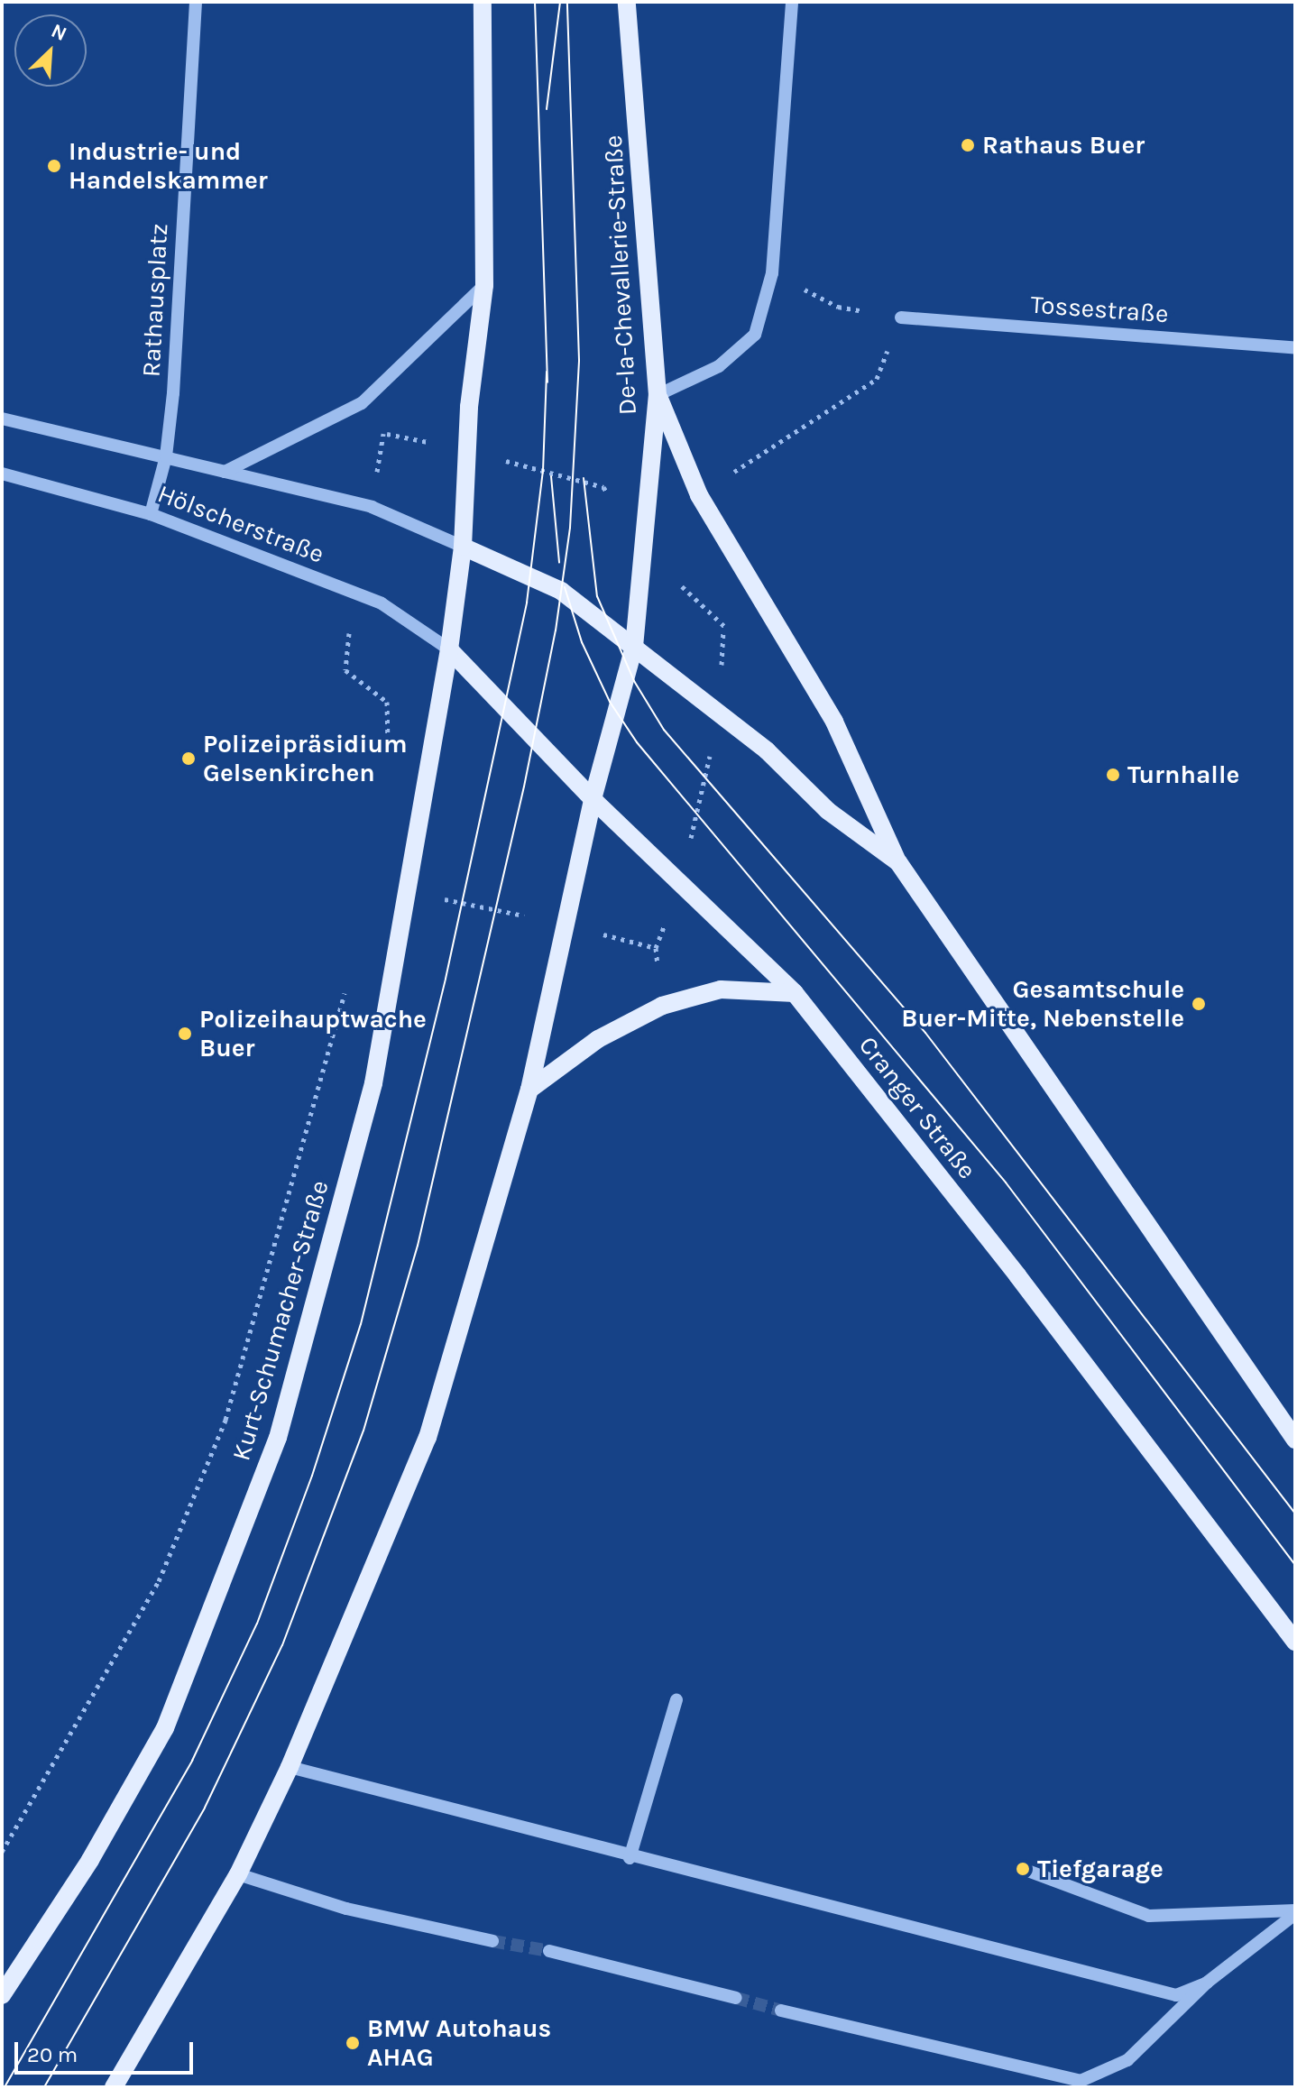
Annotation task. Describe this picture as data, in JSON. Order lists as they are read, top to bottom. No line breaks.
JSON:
{"streets":{"main road":["De-la-Chevallerie-Straße","Cranger Straße","Kurt-Schumacher-Straße"],"street":["Rathausplatz","Tossestraße","Hölscherstraße"]},"crossings":[["De-la-Chevallerie-Straße","Cranger Straße"],["Rathausplatz","Hölscherstraße"],["Hölscherstraße","Cranger Straße"],["Hölscherstraße","Kurt-Schumacher-Straße"],["Cranger Straße","Kurt-Schumacher-Straße"]],"places":["Rathaus Buer","Industrie- und Handelskammer","Polizeipräsidium Gelsenkirchen","Turnhalle","Gesamtschule Buer-Mitte, Nebenstelle","Polizeihauptwache Buer","Tiefgarage","BMW Autohaus AHAG"],"scale_bar":"20 m","north":"top right"}
